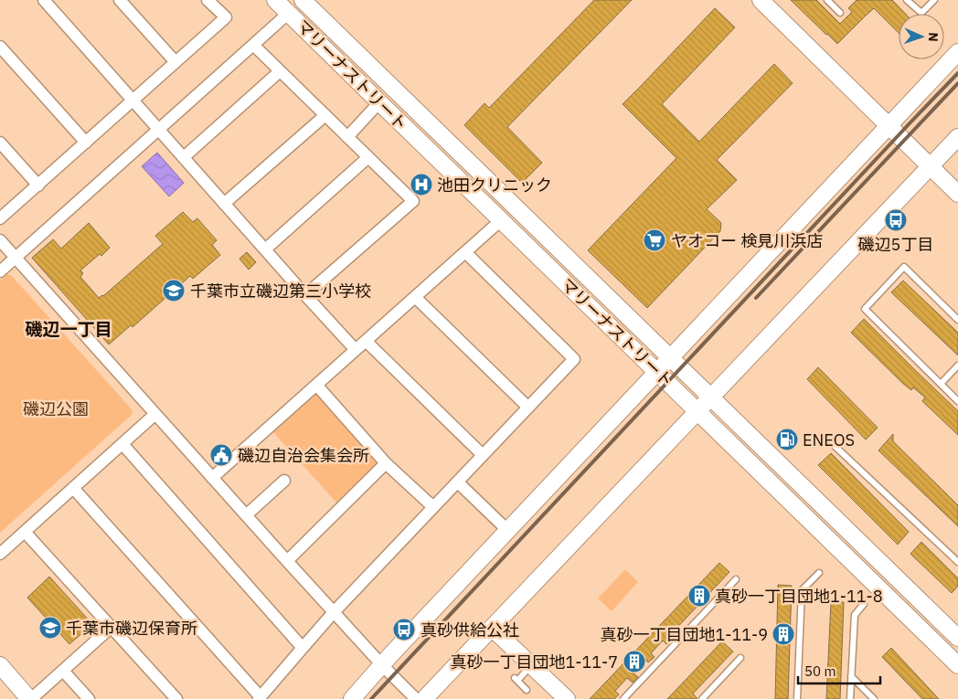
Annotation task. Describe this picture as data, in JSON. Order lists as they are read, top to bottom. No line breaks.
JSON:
{"streets":{"street":["マリーナストリート"]},"districts":["磯辺一丁目"],"parks":["磯辺公園"],"places":{"hospital":["池田クリニック"],"bus stop":["磯辺5丁目","真砂供給公社"],"supermarket":["ヤオコー 検見川浜店"],"school or university":["千葉市立磯辺第三小学校","千葉市磯辺保育所"],"fuel station":["ENEOS"],"public building":["磯辺自治会集会所"],"building":["真砂一丁目団地1-11-8","真砂一丁目団地1-11-9","真砂一丁目団地1-11-7"]},"scale_bar":"50 m","north":"right"}
